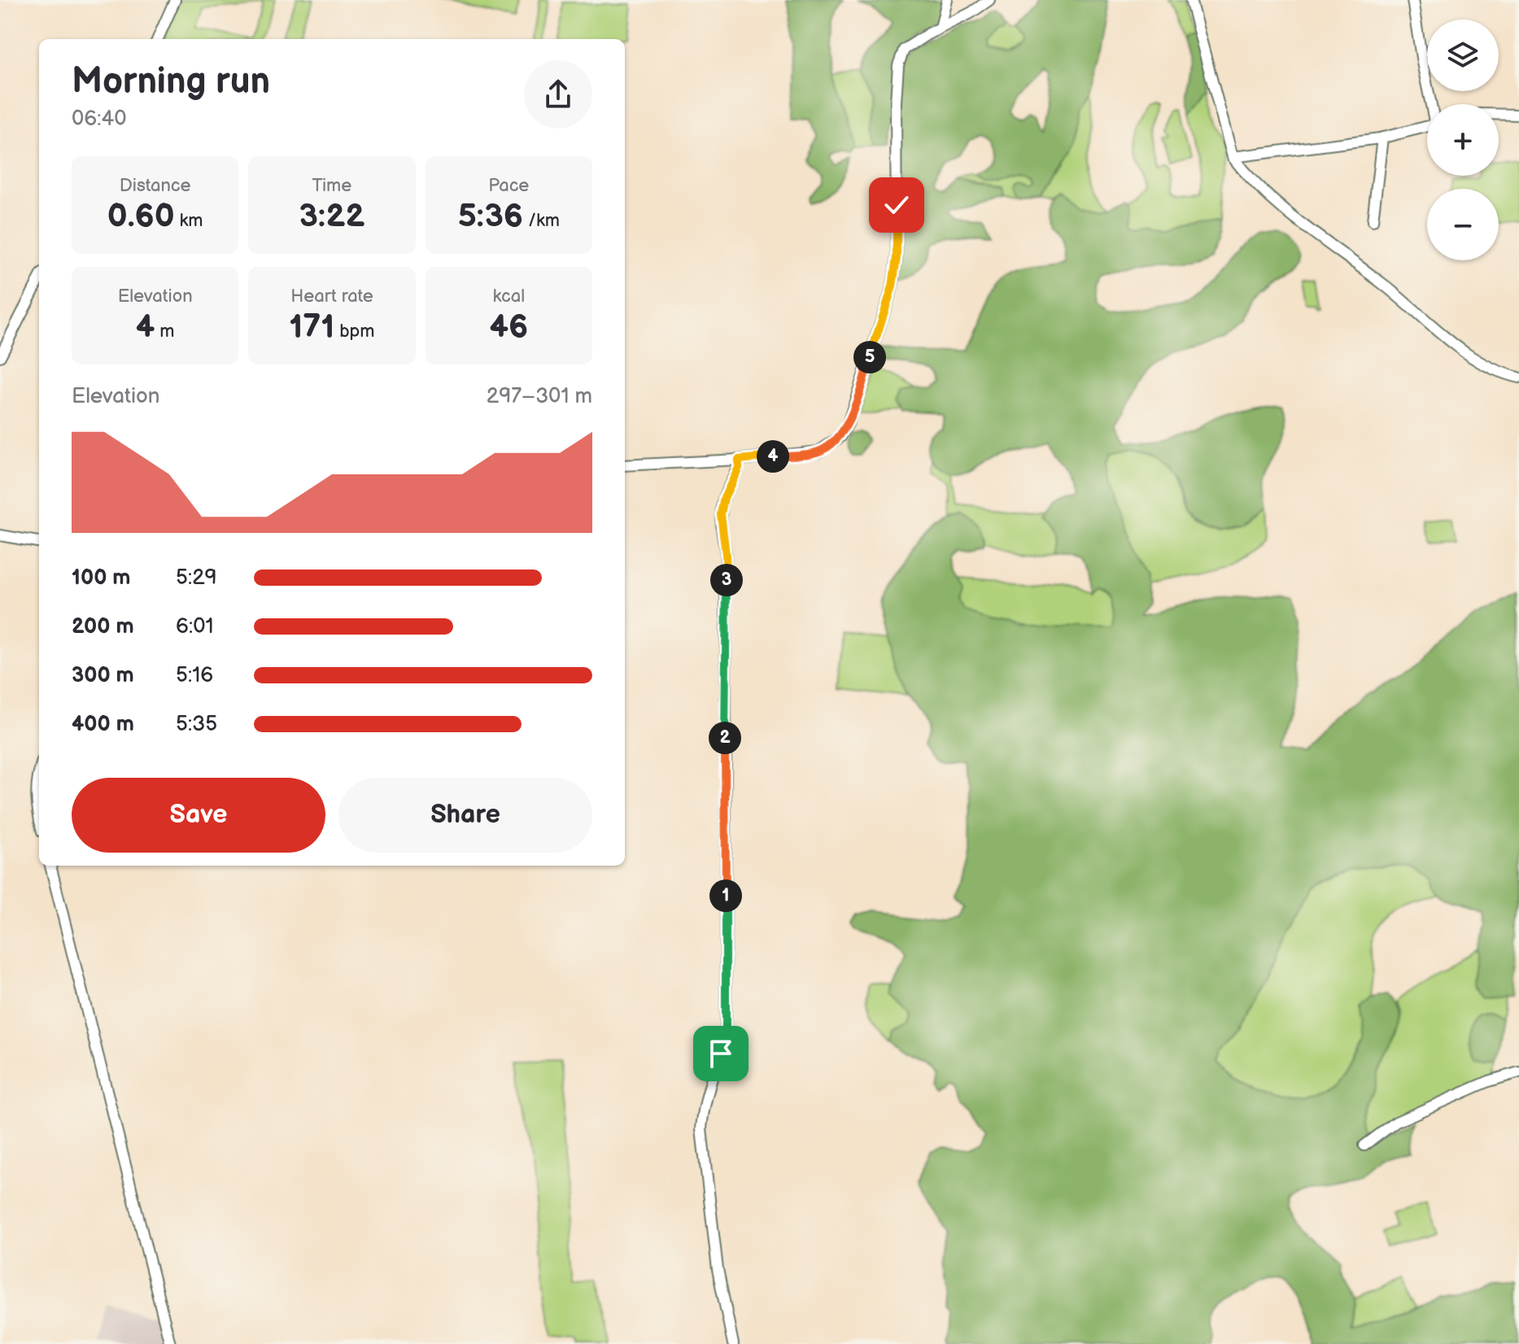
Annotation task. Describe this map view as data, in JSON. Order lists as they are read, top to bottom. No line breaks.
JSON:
{"page":{"map_buttons":["+","−"],"heading":["Morning run","06:40"],"stats":[["Distance","0.60 km"],["Time","3:22"],["Pace","5:36 /km"],["Elevation","4 m"],["Heart rate","171 bpm"],["kcal","46"]],"pins":["5","4","3","2","1"],"chart":["Elevation","297–301 m"],"list":[{"name":"100 m","note":"5:29"},{"name":"200 m","note":"6:01"},{"name":"300 m","note":"5:16"},{"name":"400 m","note":"5:35"}],"buttons":["Save","Share"]}}
